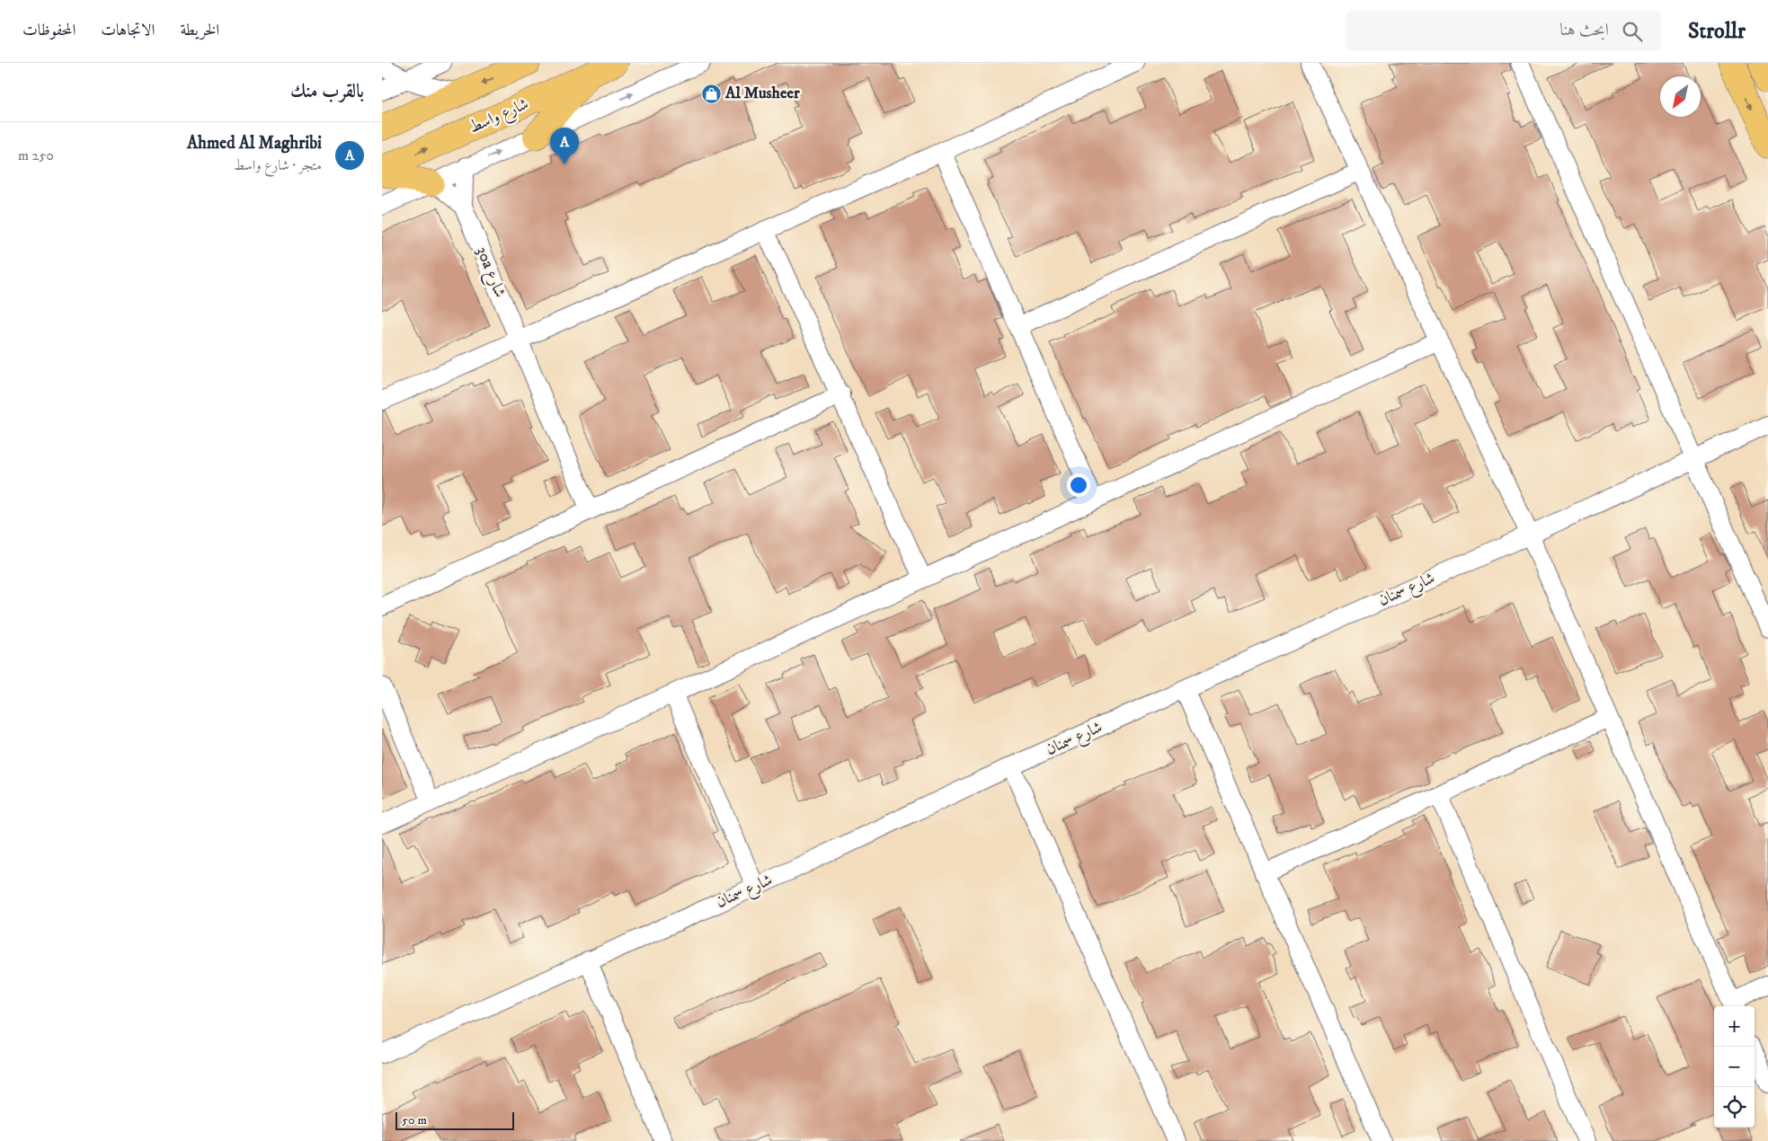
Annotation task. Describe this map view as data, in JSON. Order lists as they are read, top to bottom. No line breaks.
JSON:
{"streets":{"main road":["شارع واسط"],"street":["30a شارع","شارع سمنان"]},"places":{"shop":["Al Musheer"]},"scale_bar":"50 m","north":"bottom left","page":{"header":"Strollr","search":"ابحث هنا","nav":["الخريطة","الاتجاهات","المحفوظات"],"heading":"بالقرب منك","list":[{"mark":"A","name":"Ahmed Al Maghribi","note":"متجر · شارع واسط","value":"250 m"}],"pins":"A","map_buttons":["+","−"],"scale":"50 m"}}
